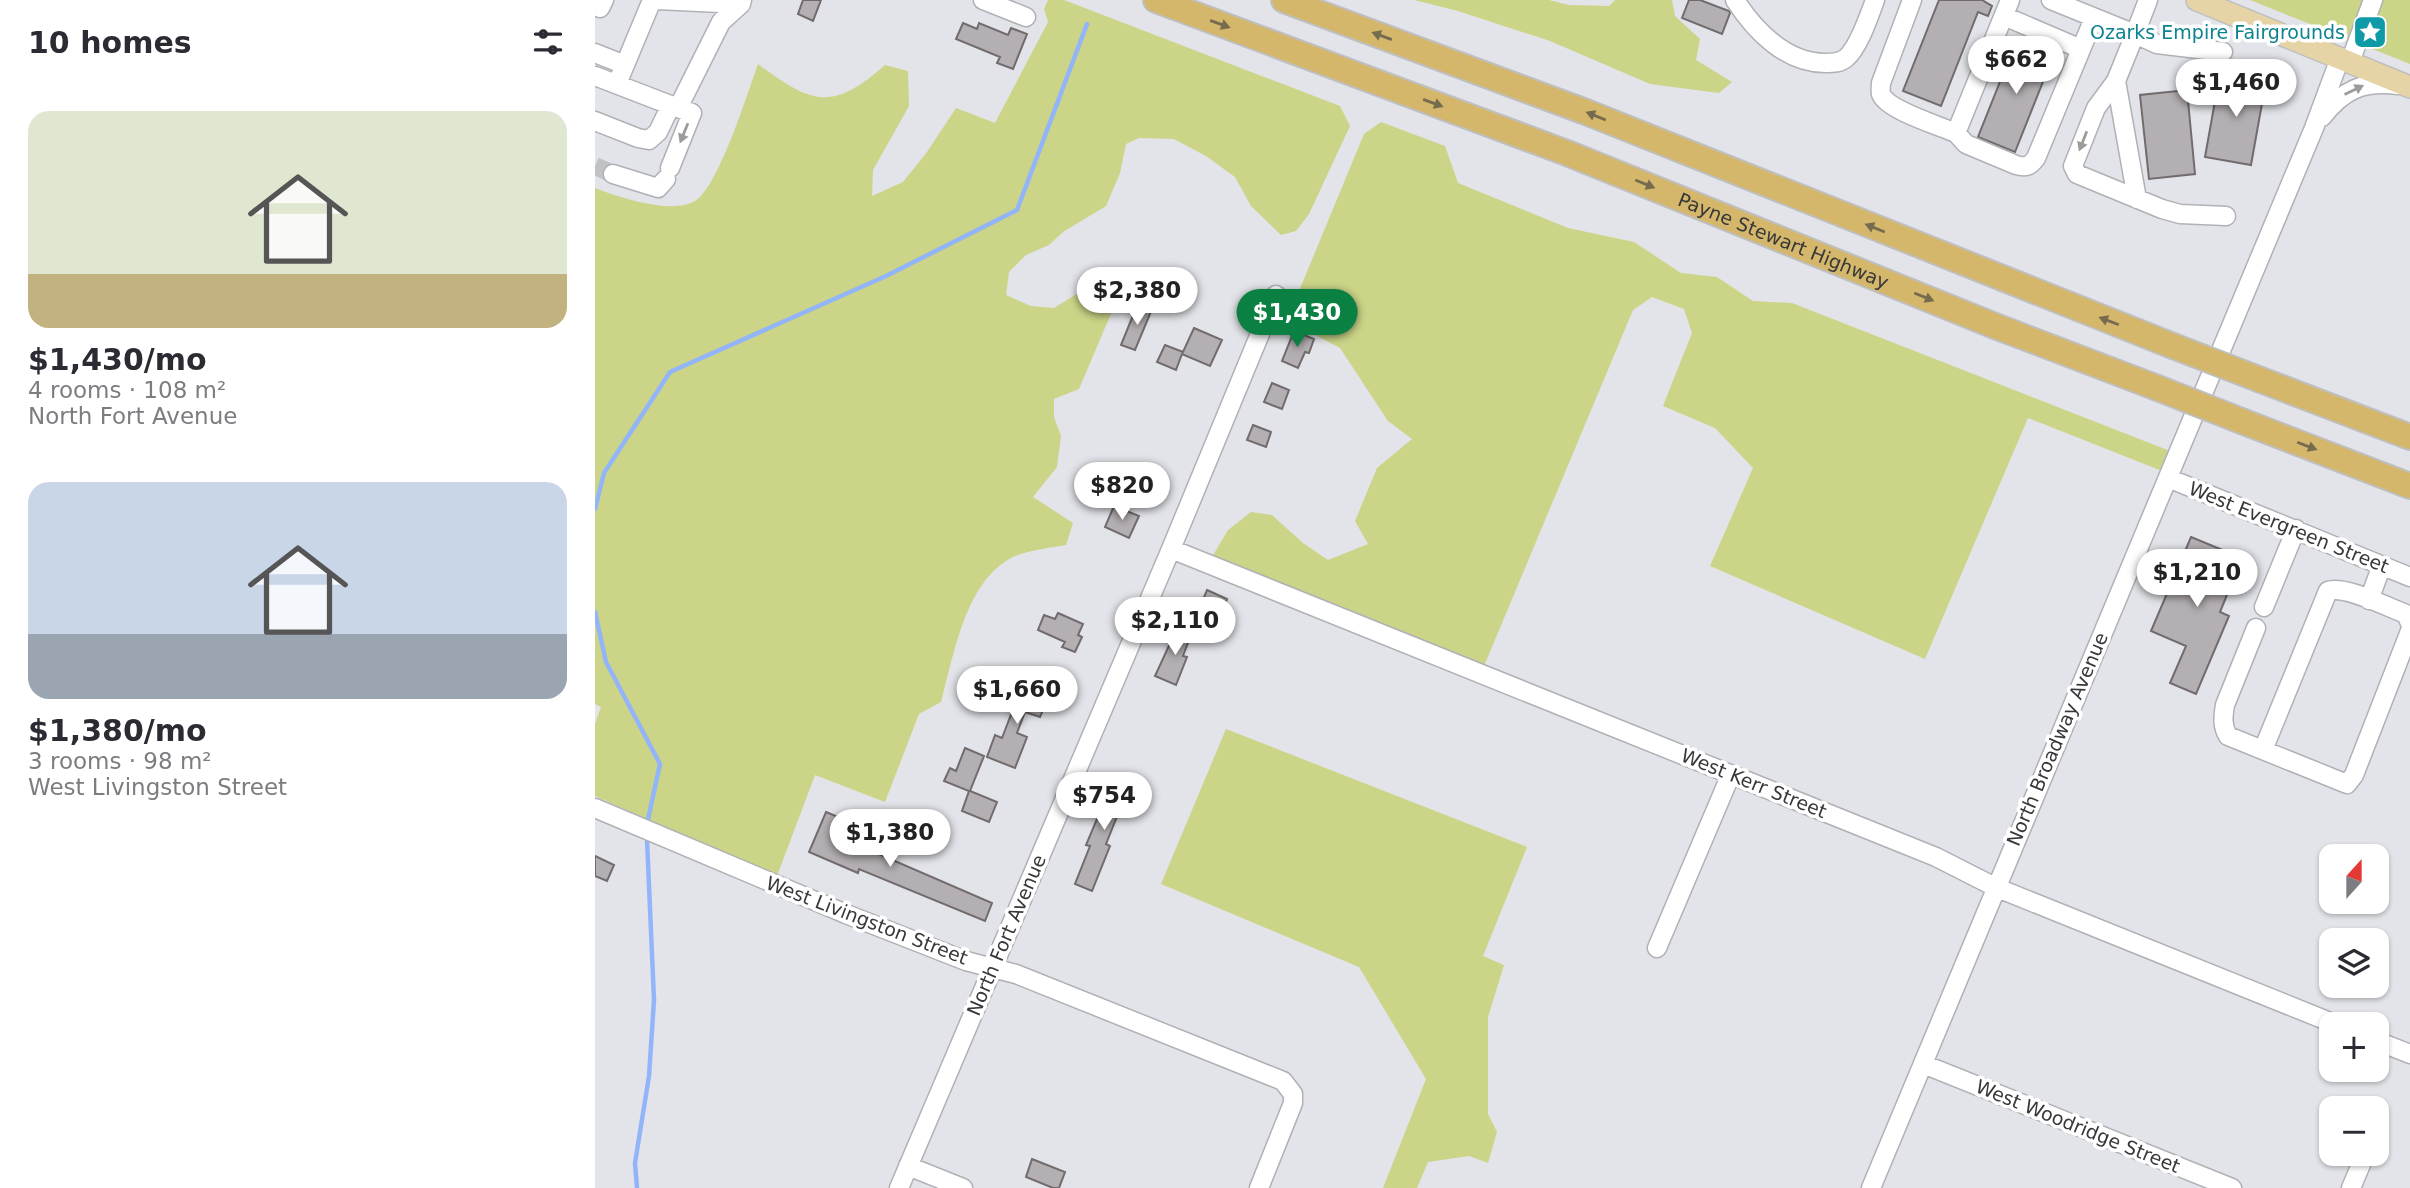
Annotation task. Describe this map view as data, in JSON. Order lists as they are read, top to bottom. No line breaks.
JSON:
{"streets":{"highway":["Payne Stewart Highway"],"street":["West Evergreen Street","North Broadway Avenue","West Kerr Street","West Livingston Street","North Fort Avenue","West Woodridge Street"]},"crossings":[["West Evergreen Street","North Broadway Avenue"],["North Broadway Avenue","West Kerr Street"],["North Broadway Avenue","West Woodridge Street"],["West Kerr Street","North Fort Avenue"],["West Livingston Street","North Fort Avenue"]],"places":{"place":["Ozarks Empire Fairgrounds"]},"north":"top","page":{"heading":"10 homes","price":["$662","$1,460","$2,380","$1,430","$820","$1,210","$2,110","$1,660","$754","$1,380"],"list":[{"name":"$1,430/mo","note":"4 rooms · 108 m² · North Fort Avenue"},{"name":"$1,380/mo","note":"3 rooms · 98 m² · West Livingston Street"}],"map_buttons":["+","−"]}}
